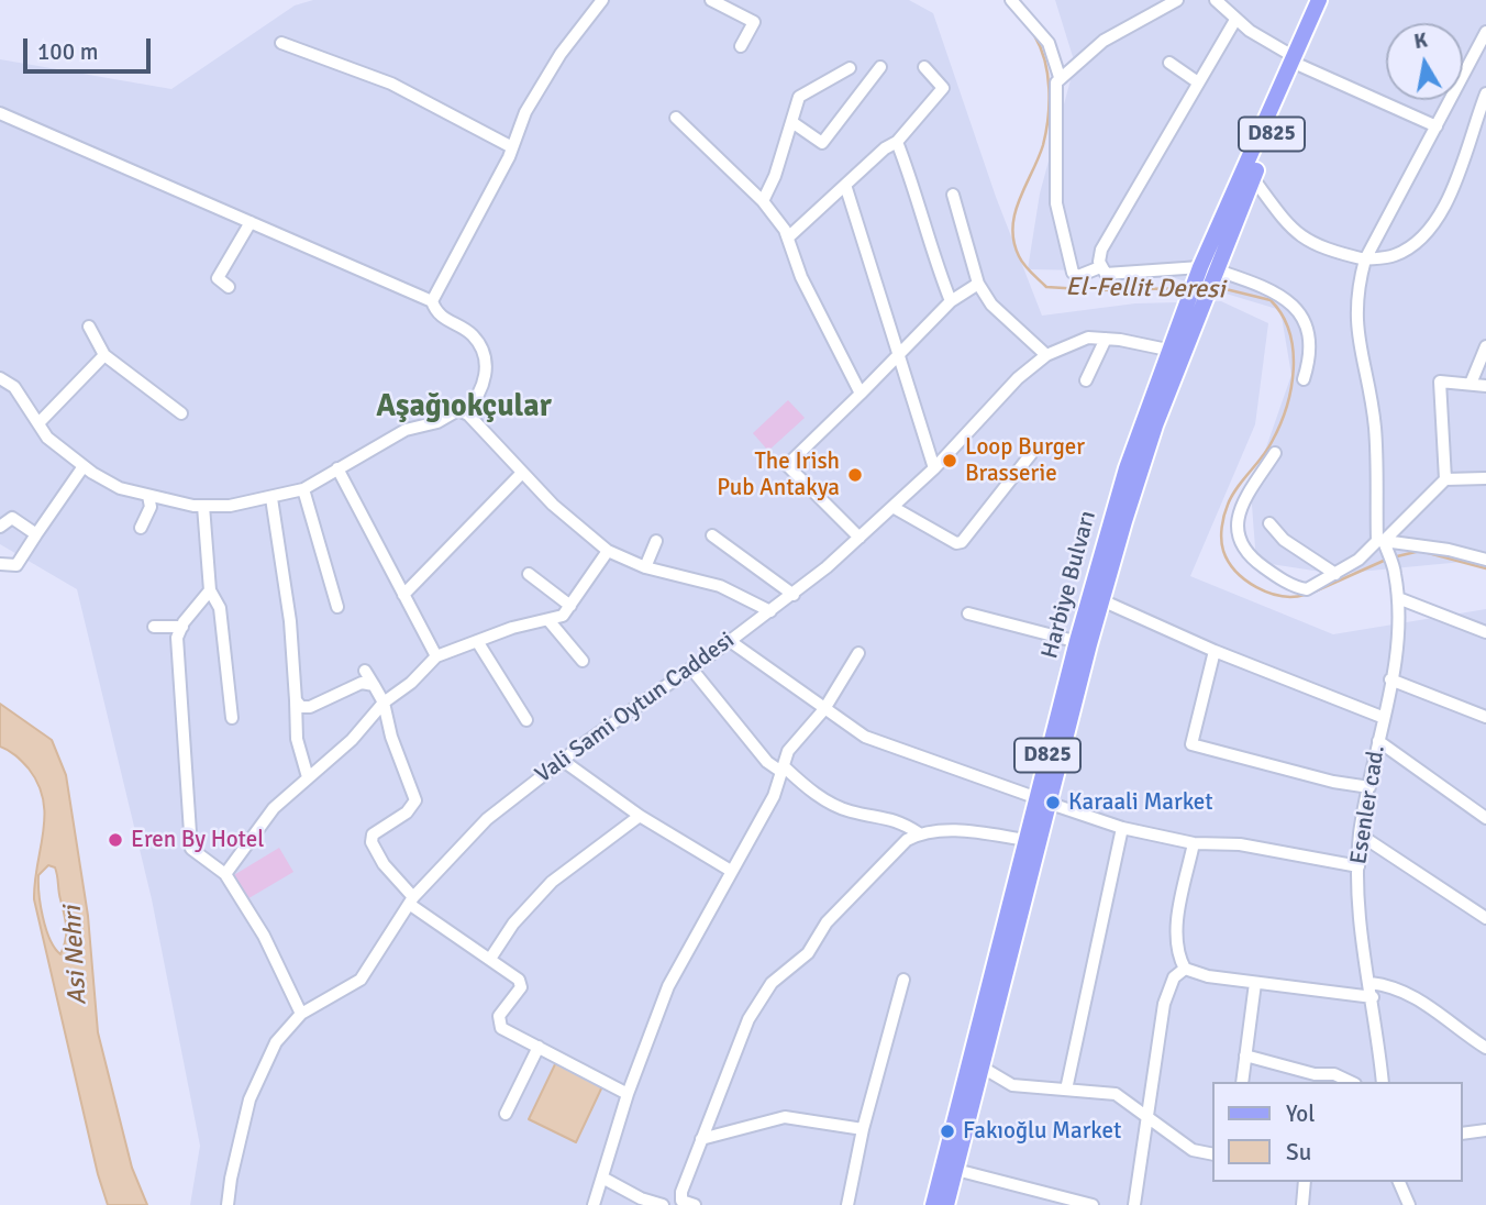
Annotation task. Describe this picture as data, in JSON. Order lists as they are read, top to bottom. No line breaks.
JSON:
{"streets":{"main road":["D825","Harbiye Bulvarı"],"street":["Vali Sami Oytun Caddesi","Esenler cad."]},"crossings":[["Harbiye Bulvarı","Vali Sami Oytun Caddesi"]],"districts":["Aşağıokçular"],"water":["El-Fellit Deresi","Asi Nehri"],"places":["Loop Burger Brasserie","The Irish Pub Antakya","Karaali Market","Eren By Hotel","Fakıoğlu Market"],"legend":["Yol","Su"],"scale_bar":"100 m","north":"top"}
